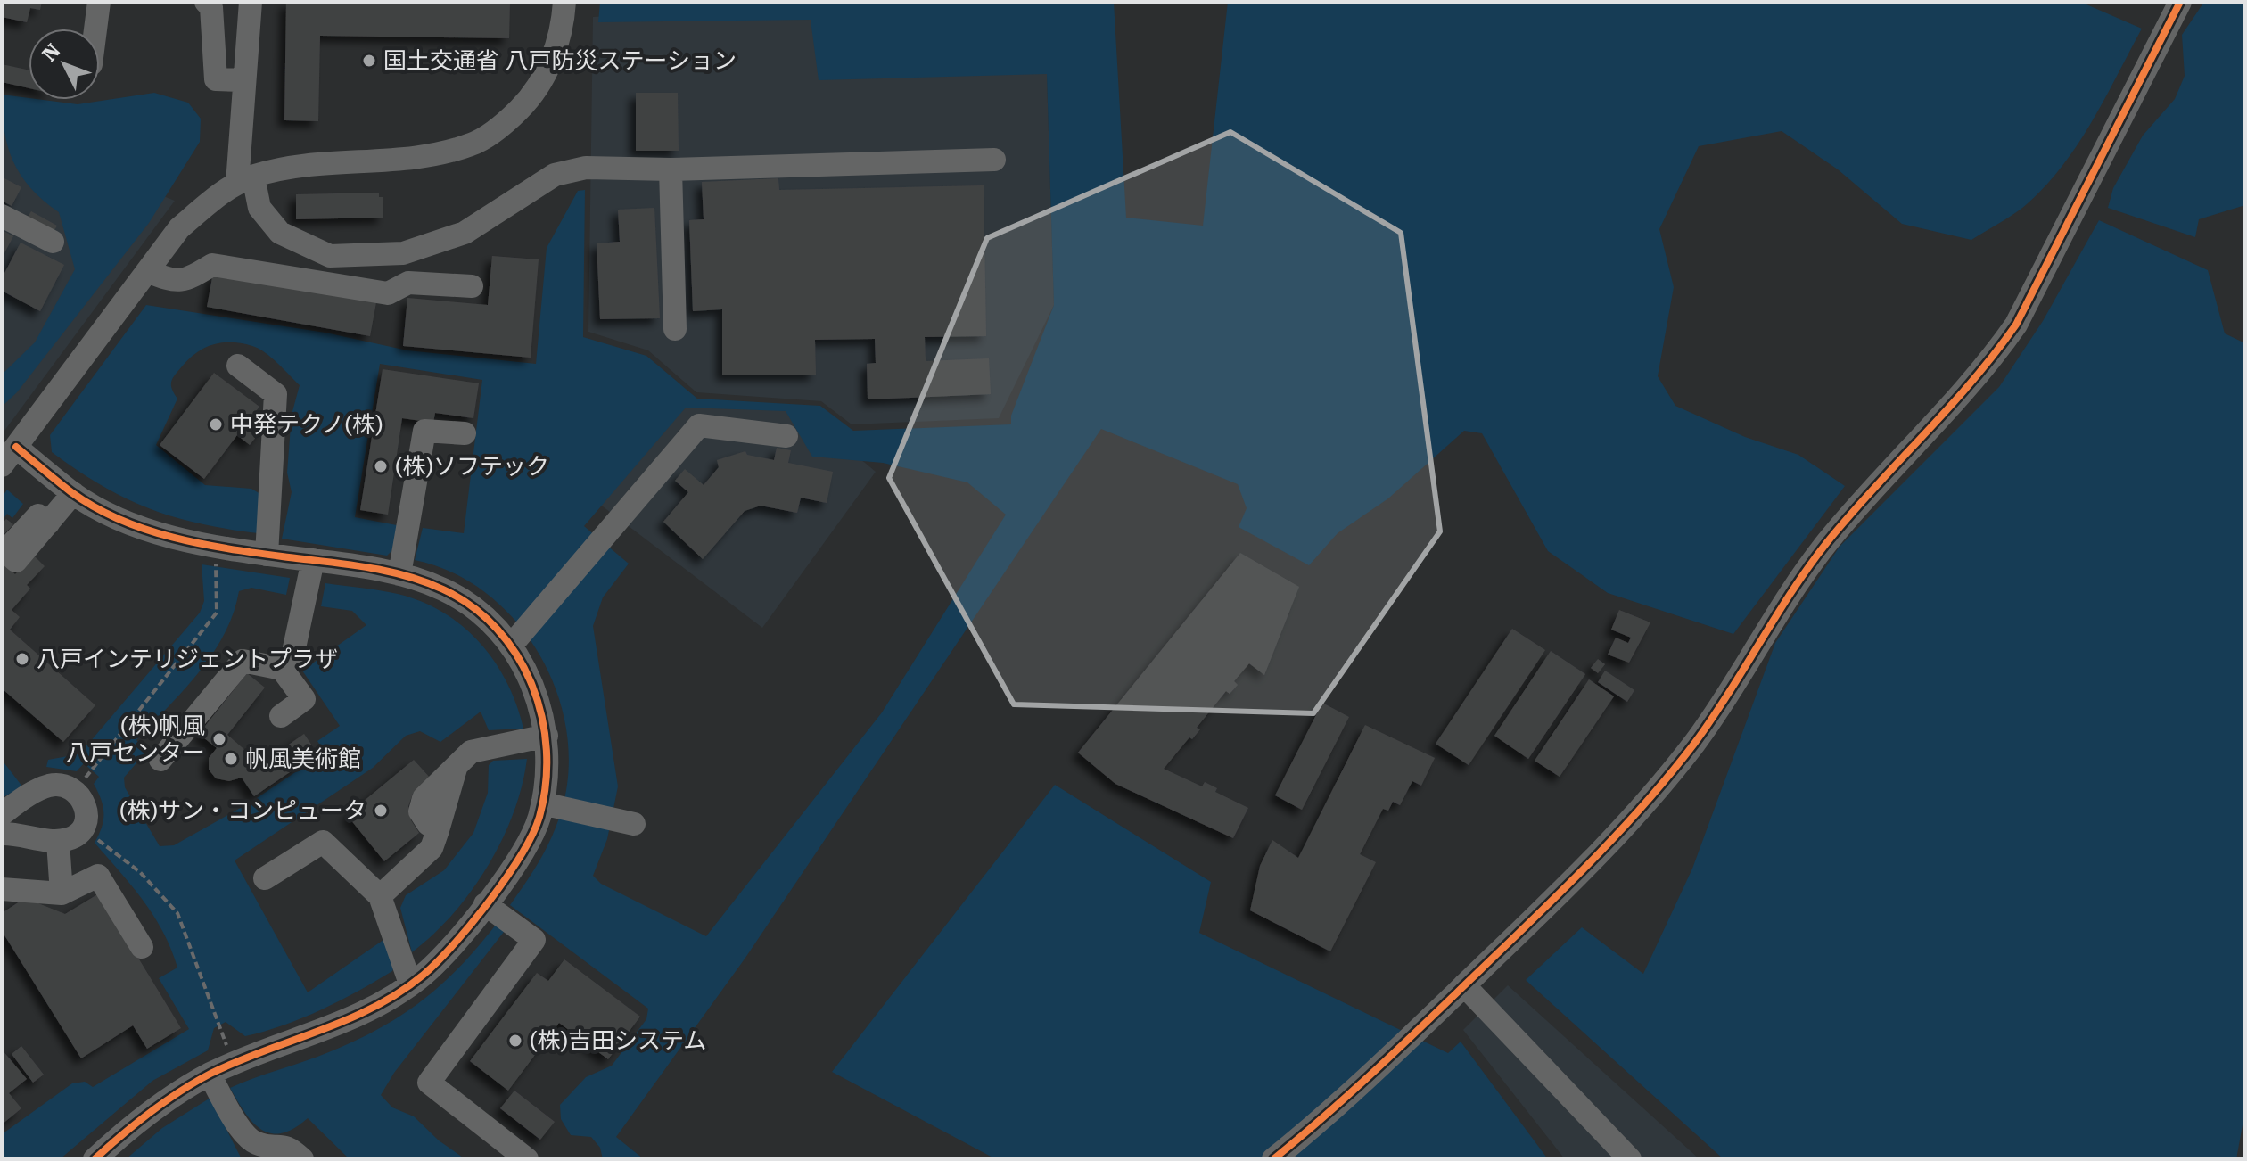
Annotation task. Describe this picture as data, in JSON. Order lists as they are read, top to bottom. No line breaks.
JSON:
{"places":["国土交通省 八戸防災ステーション","中発テクノ(株)","(株)ソフテック","八戸インテリジェントプラザ","(株)帆風 八戸センター","帆風美術館","(株)サン・コンピュータ","(株)吉田システム"],"north":"top left"}
